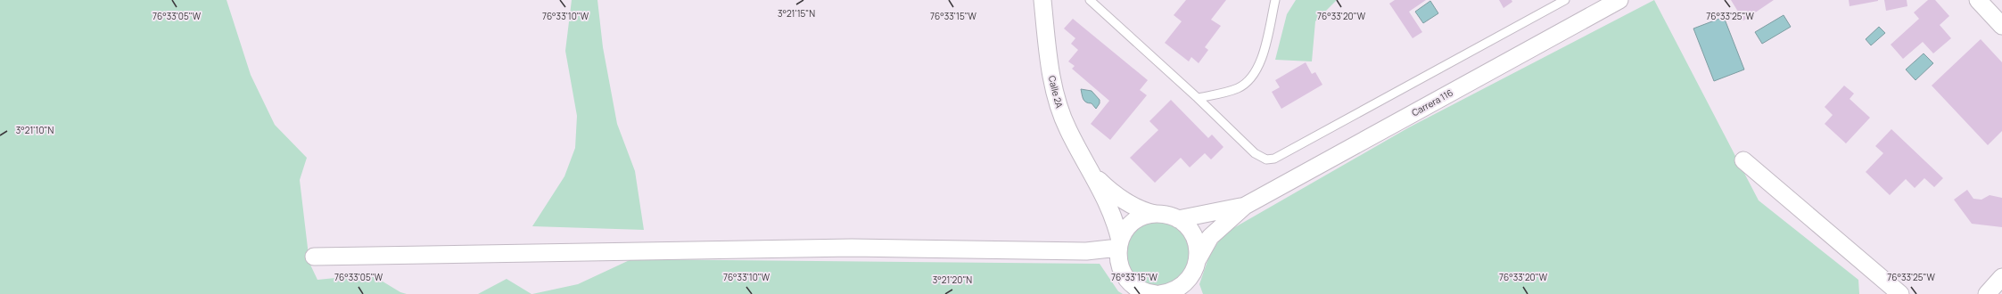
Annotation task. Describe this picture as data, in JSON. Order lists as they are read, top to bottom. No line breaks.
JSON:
{"streets":{"street":["Calle 2A","Carrera 116"]},"crossings":[["Calle 2A","Carrera 116"]],"coordinates":["3°21'15\"N","76°33'05\"W","76°33'10\"W","76°33'15\"W","76°33'20\"W","76°33'25\"W","3°21'10\"N","3°21'20\"N"]}
